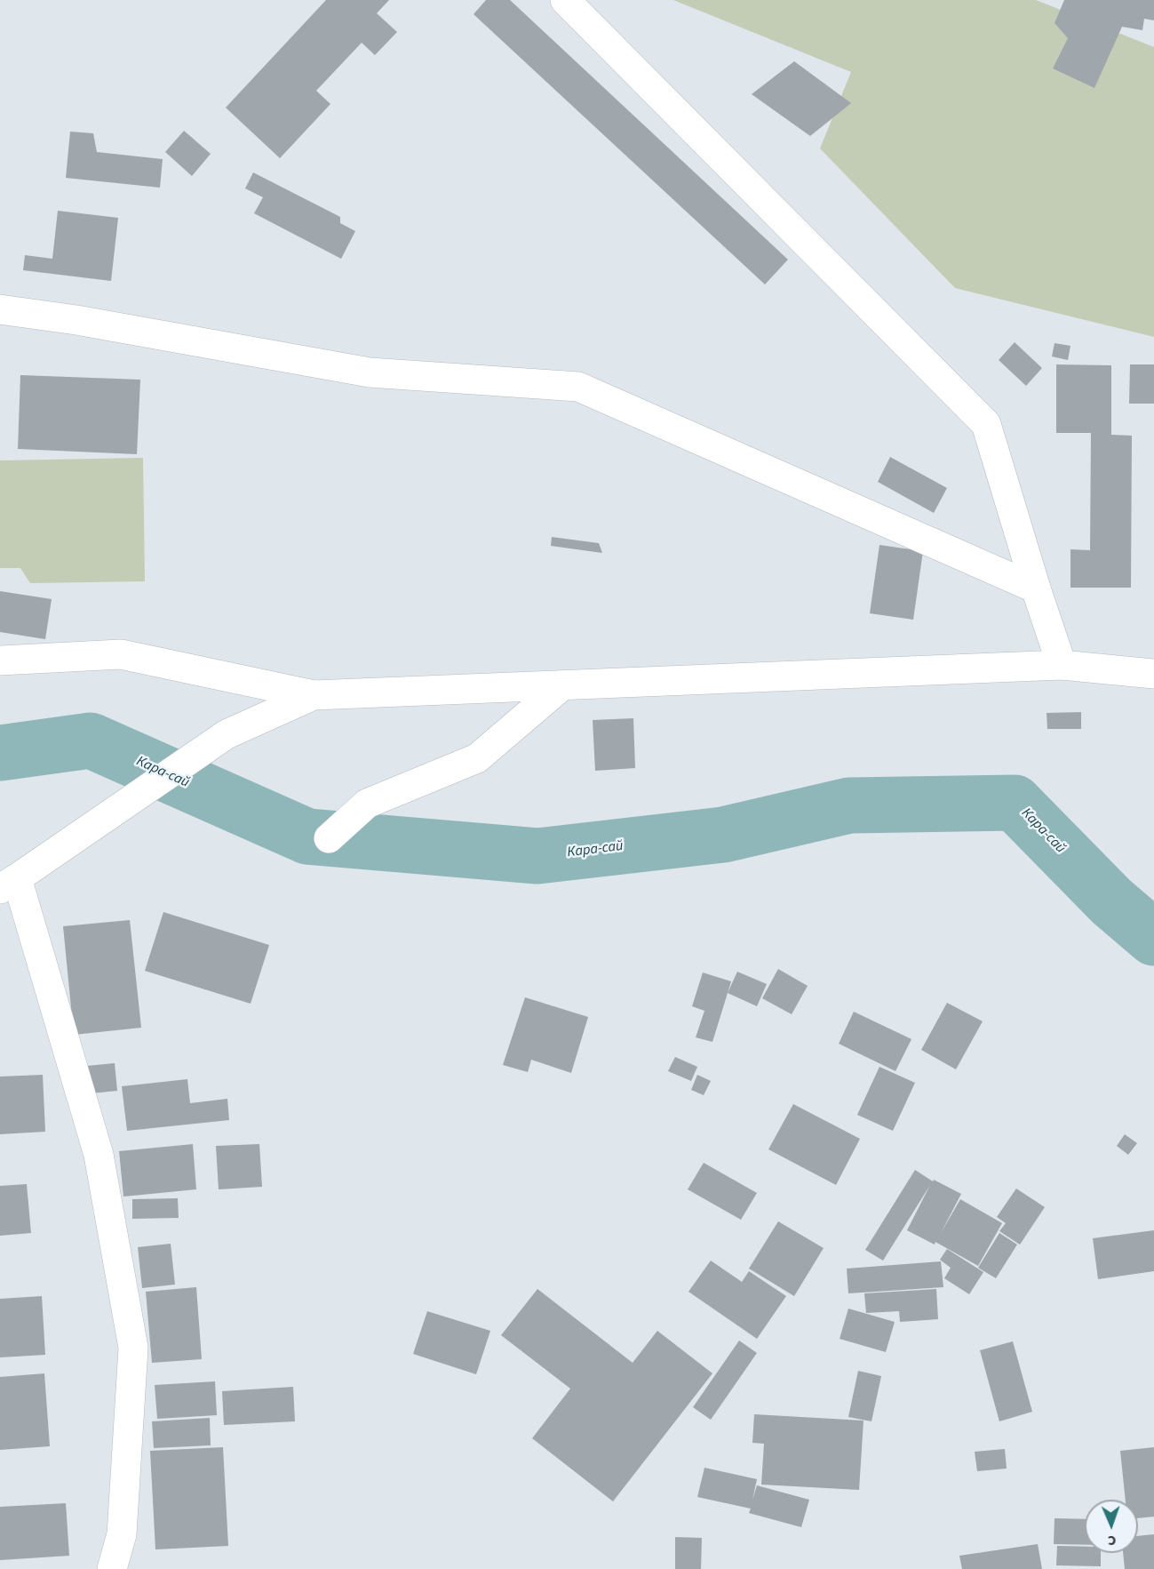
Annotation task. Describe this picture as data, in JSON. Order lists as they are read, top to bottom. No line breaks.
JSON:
{"water":["Кара-сай"],"north":"bottom"}
